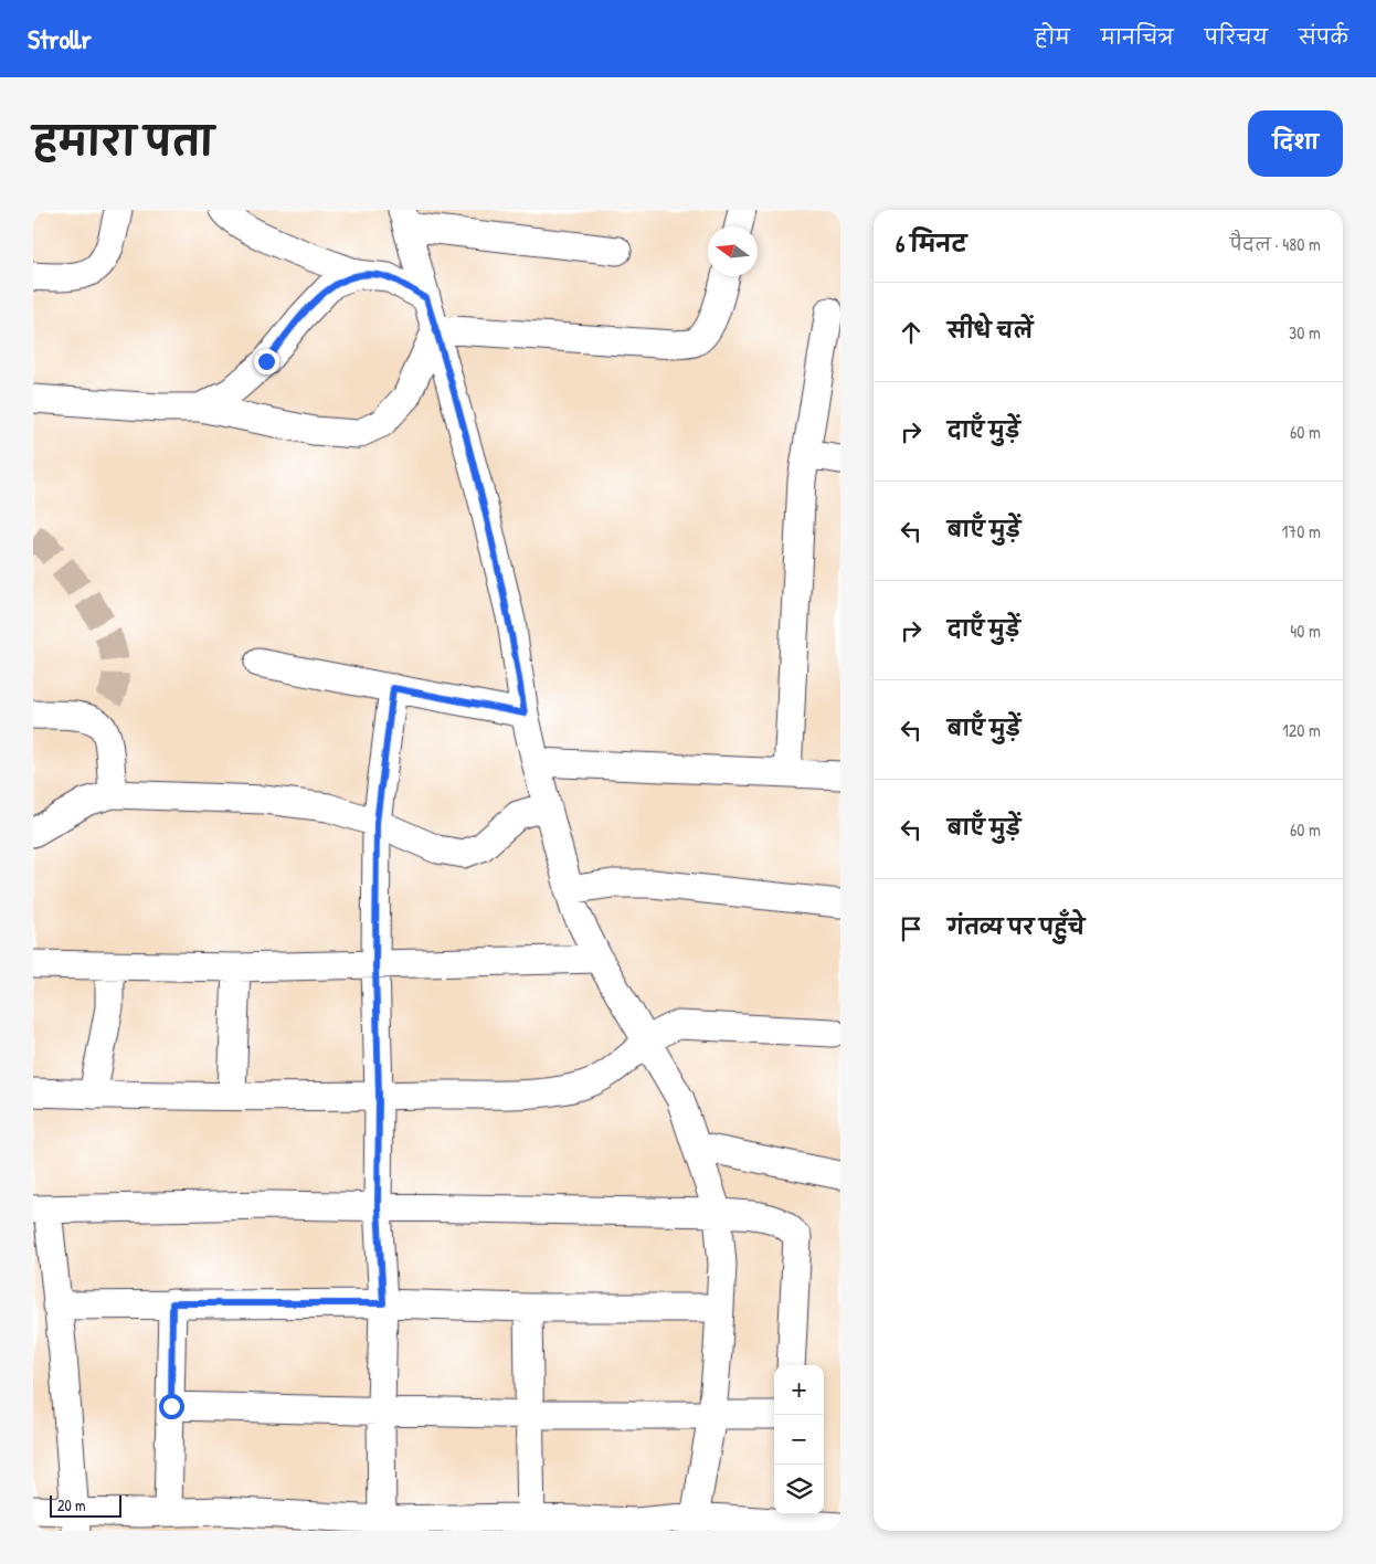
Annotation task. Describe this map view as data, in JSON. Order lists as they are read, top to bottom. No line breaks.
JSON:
{"scale_bar":"20 m","north":"left","page":{"header":"Strollr","nav":["होम","मानचित्र","परिचय","संपर्क"],"title":"हमारा पता","buttons":"दिशा","heading":["6 मिनट","पैदल · 480 m"],"list":[["सीधे चलें","30 m"],["दाएँ मुड़ें","60 m"],["बाएँ मुड़ें","170 m"],["दाएँ मुड़ें","40 m"],["बाएँ मुड़ें","120 m"],["बाएँ मुड़ें","60 m"],"गंतव्य पर पहुँचे"],"map_buttons":["+","−"],"scale":"20 m"}}
